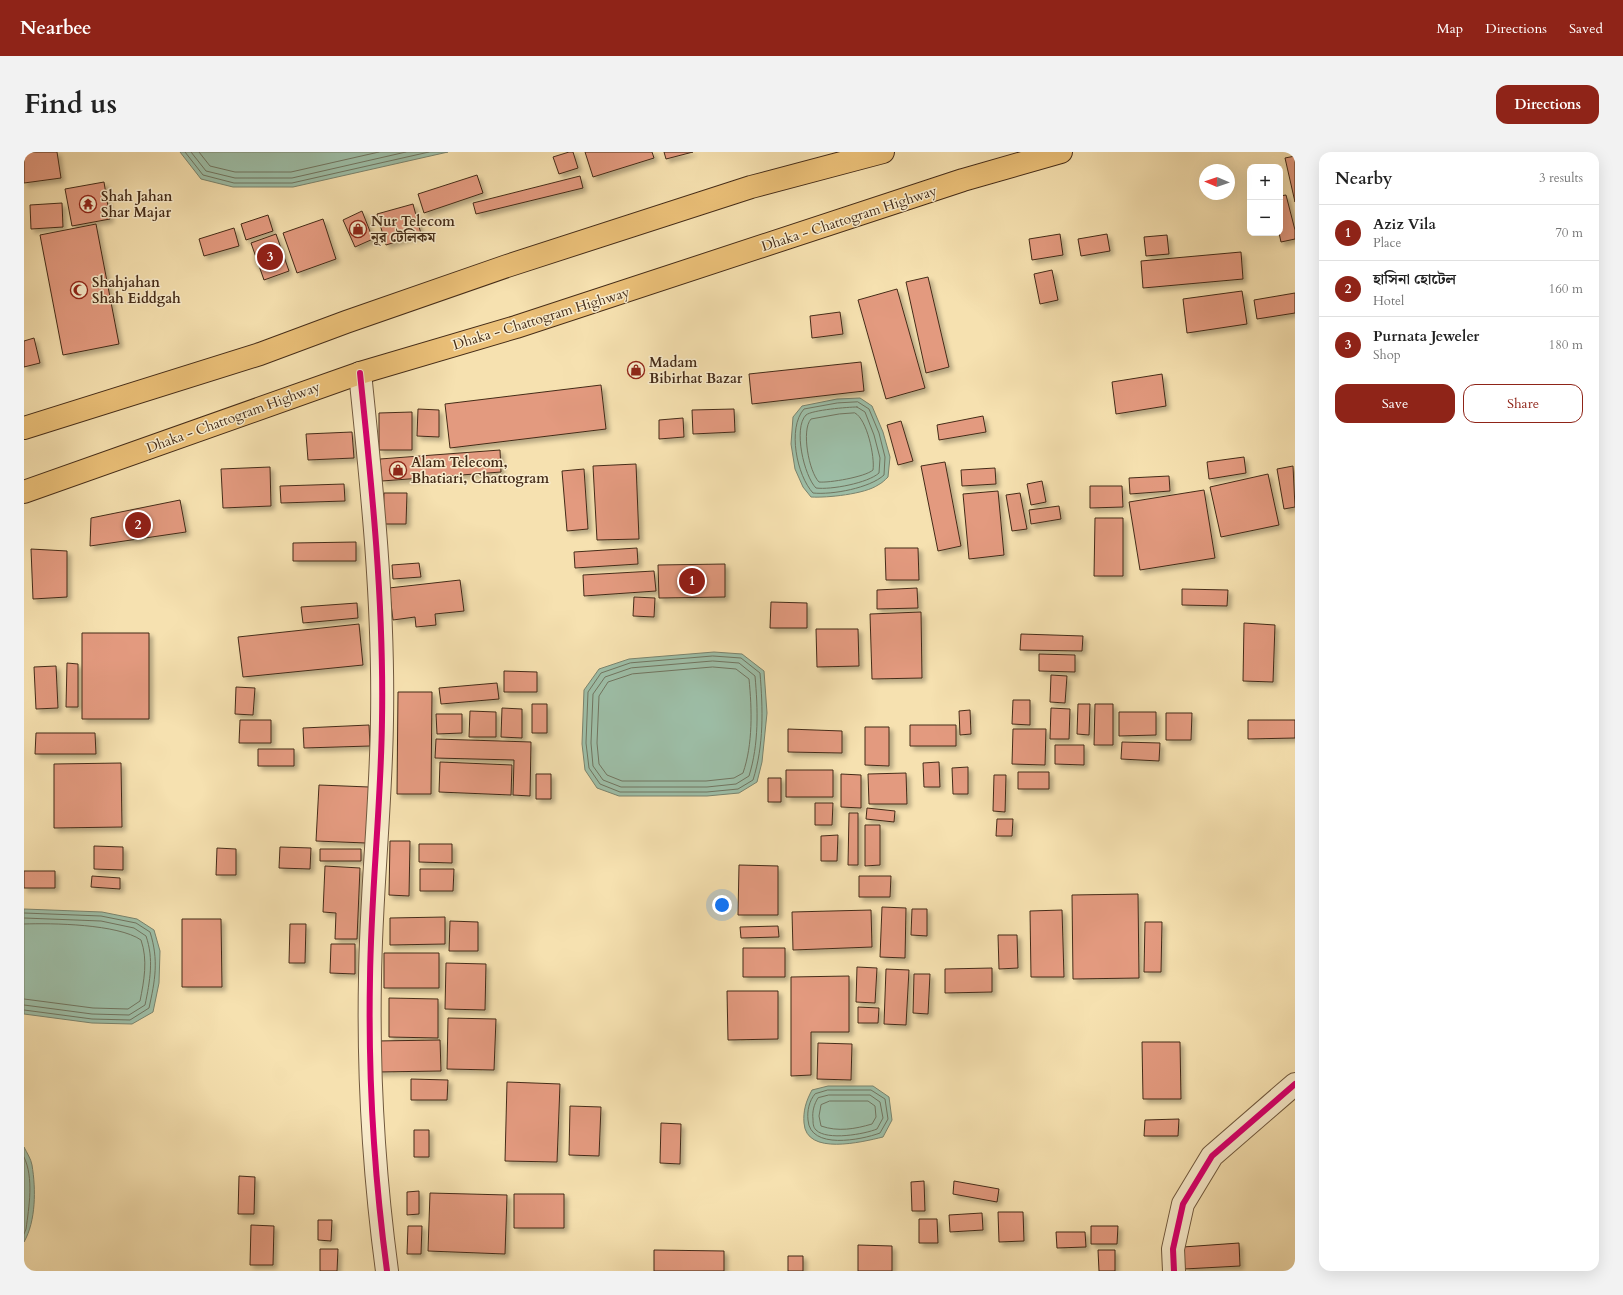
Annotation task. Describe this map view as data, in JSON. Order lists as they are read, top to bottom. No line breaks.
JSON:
{"streets":{"highway":["Dhaka - Chattogram Highway"]},"places":{"temple":["Shah Jahan Shar Majar"],"shop":["Nur Telecom নূর টেলিকম","Madam Bibirhat Bazar","Alam Telecom, Bhatiari, Chattogram"],"mosque":["Shahjahan Shah Eiddgah"]},"north":"left","page":{"header":"Nearbee","nav":["Map","Directions","Saved"],"title":"Find us","buttons":["Directions",["Save","Share"]],"heading":["Nearby","3 results"],"map_buttons":["+","−"],"list":[{"mark":"1","name":"Aziz Vila","note":"Place","value":"70 m"},{"mark":"2","name":"হাসিনা হোটেল","note":"Hotel","value":"160 m"},{"mark":"3","name":"Purnata Jeweler","note":"Shop","value":"180 m"}],"pins":["3","2","1"]}}
